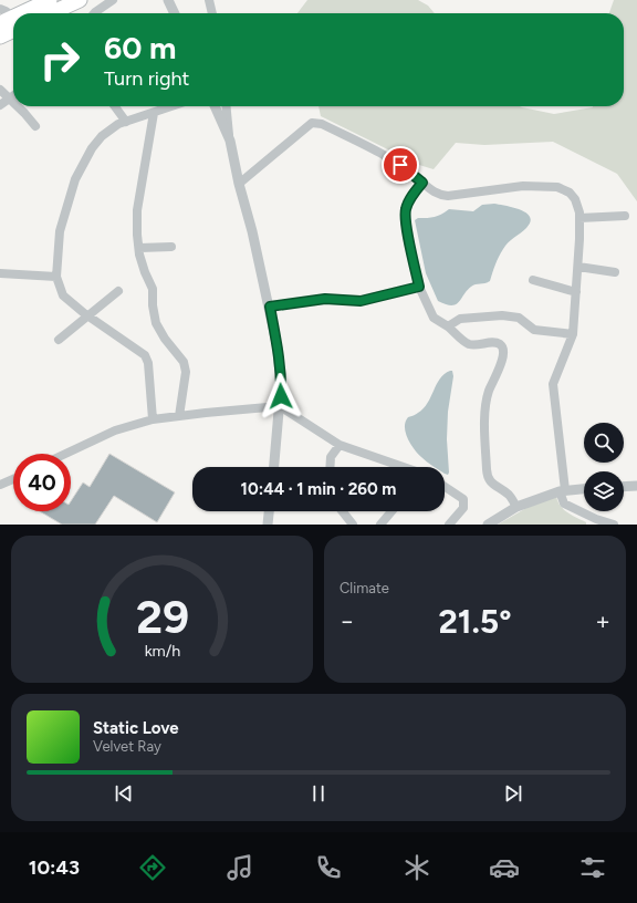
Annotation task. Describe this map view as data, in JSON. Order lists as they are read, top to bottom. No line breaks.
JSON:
{"page":{"turn":["60 m","Turn right"],"limit":"40","trip":"10:44 · 1 min · 260 m","tile":"Climate","heat":["−","21.5°","+"],"song":["Static Love","Velvet Ray"],"tabs":"10:43","gauge":["29","km/h"]}}
